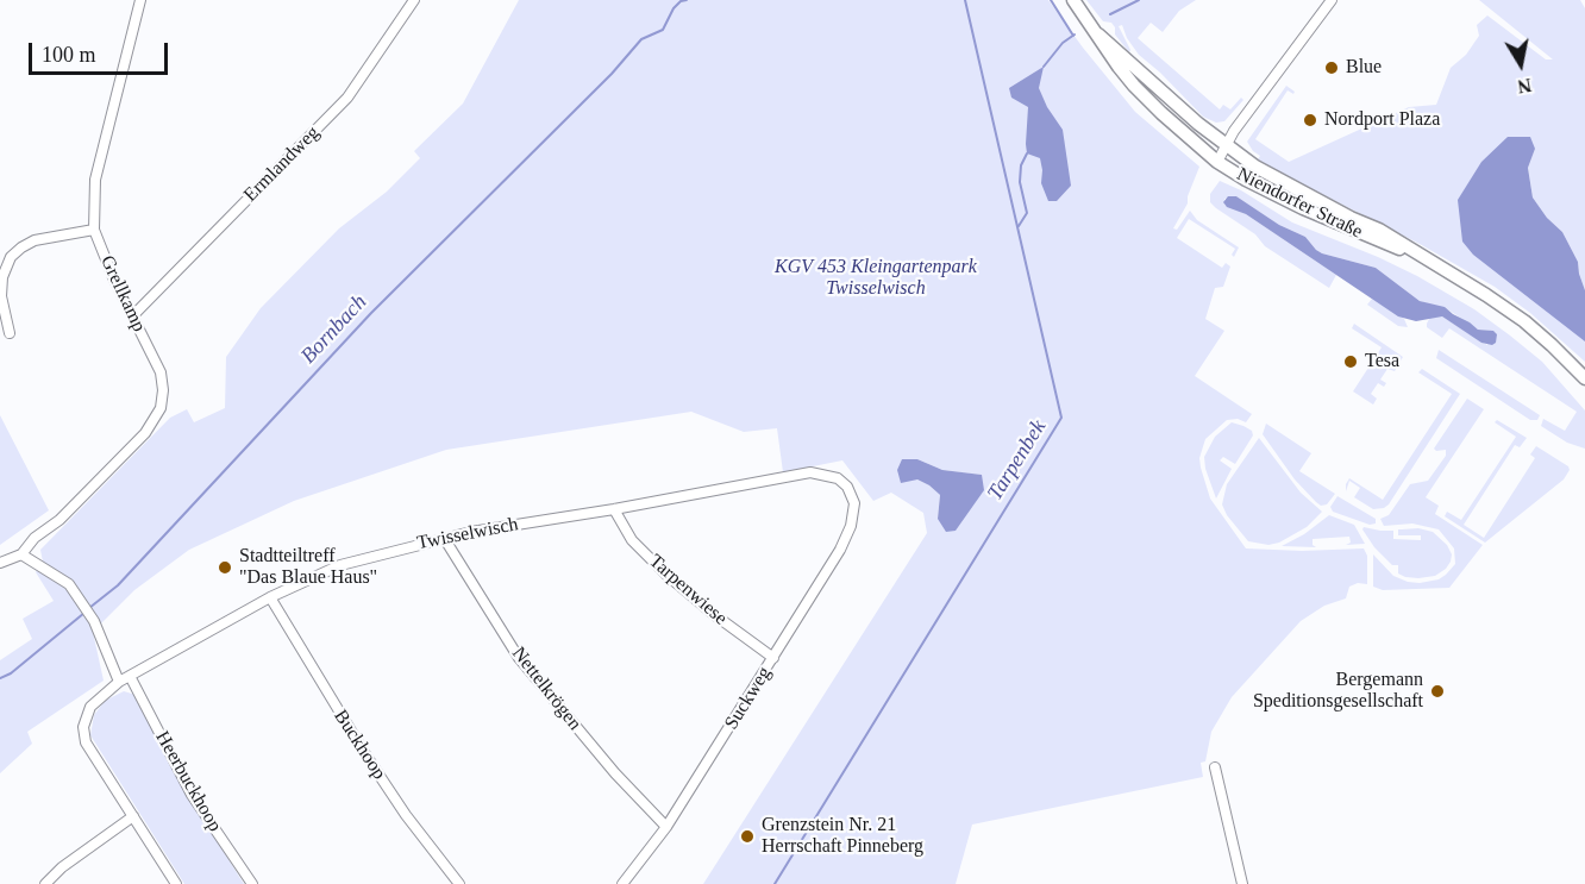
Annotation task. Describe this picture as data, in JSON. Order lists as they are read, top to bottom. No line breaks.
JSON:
{"streets":{"main road":["Niendorfer Straße"],"street":["Ermlandweg","Grellkamp","Twisselwisch","Tarpenwiese","Nettelkrögen","Suckweg","Buckhoop","Heerbuckhoop"]},"crossings":[["Ermlandweg","Grellkamp"],["Twisselwisch","Tarpenwiese"],["Twisselwisch","Nettelkrögen"],["Twisselwisch","Suckweg"],["Twisselwisch","Buckhoop"],["Twisselwisch","Heerbuckhoop"],["Tarpenwiese","Suckweg"],["Nettelkrögen","Suckweg"]],"water":["Bornbach","Tarpenbek"],"parks":["KGV 453 Kleingartenpark Twisselwisch"],"places":["Blue","Nordport Plaza","Tesa","Stadtteiltreff \"Das Blaue Haus\"","Bergemann Speditionsgesellschaft","Grenzstein Nr. 21 Herrschaft Pinneberg"],"scale_bar":"100 m","north":"bottom"}
